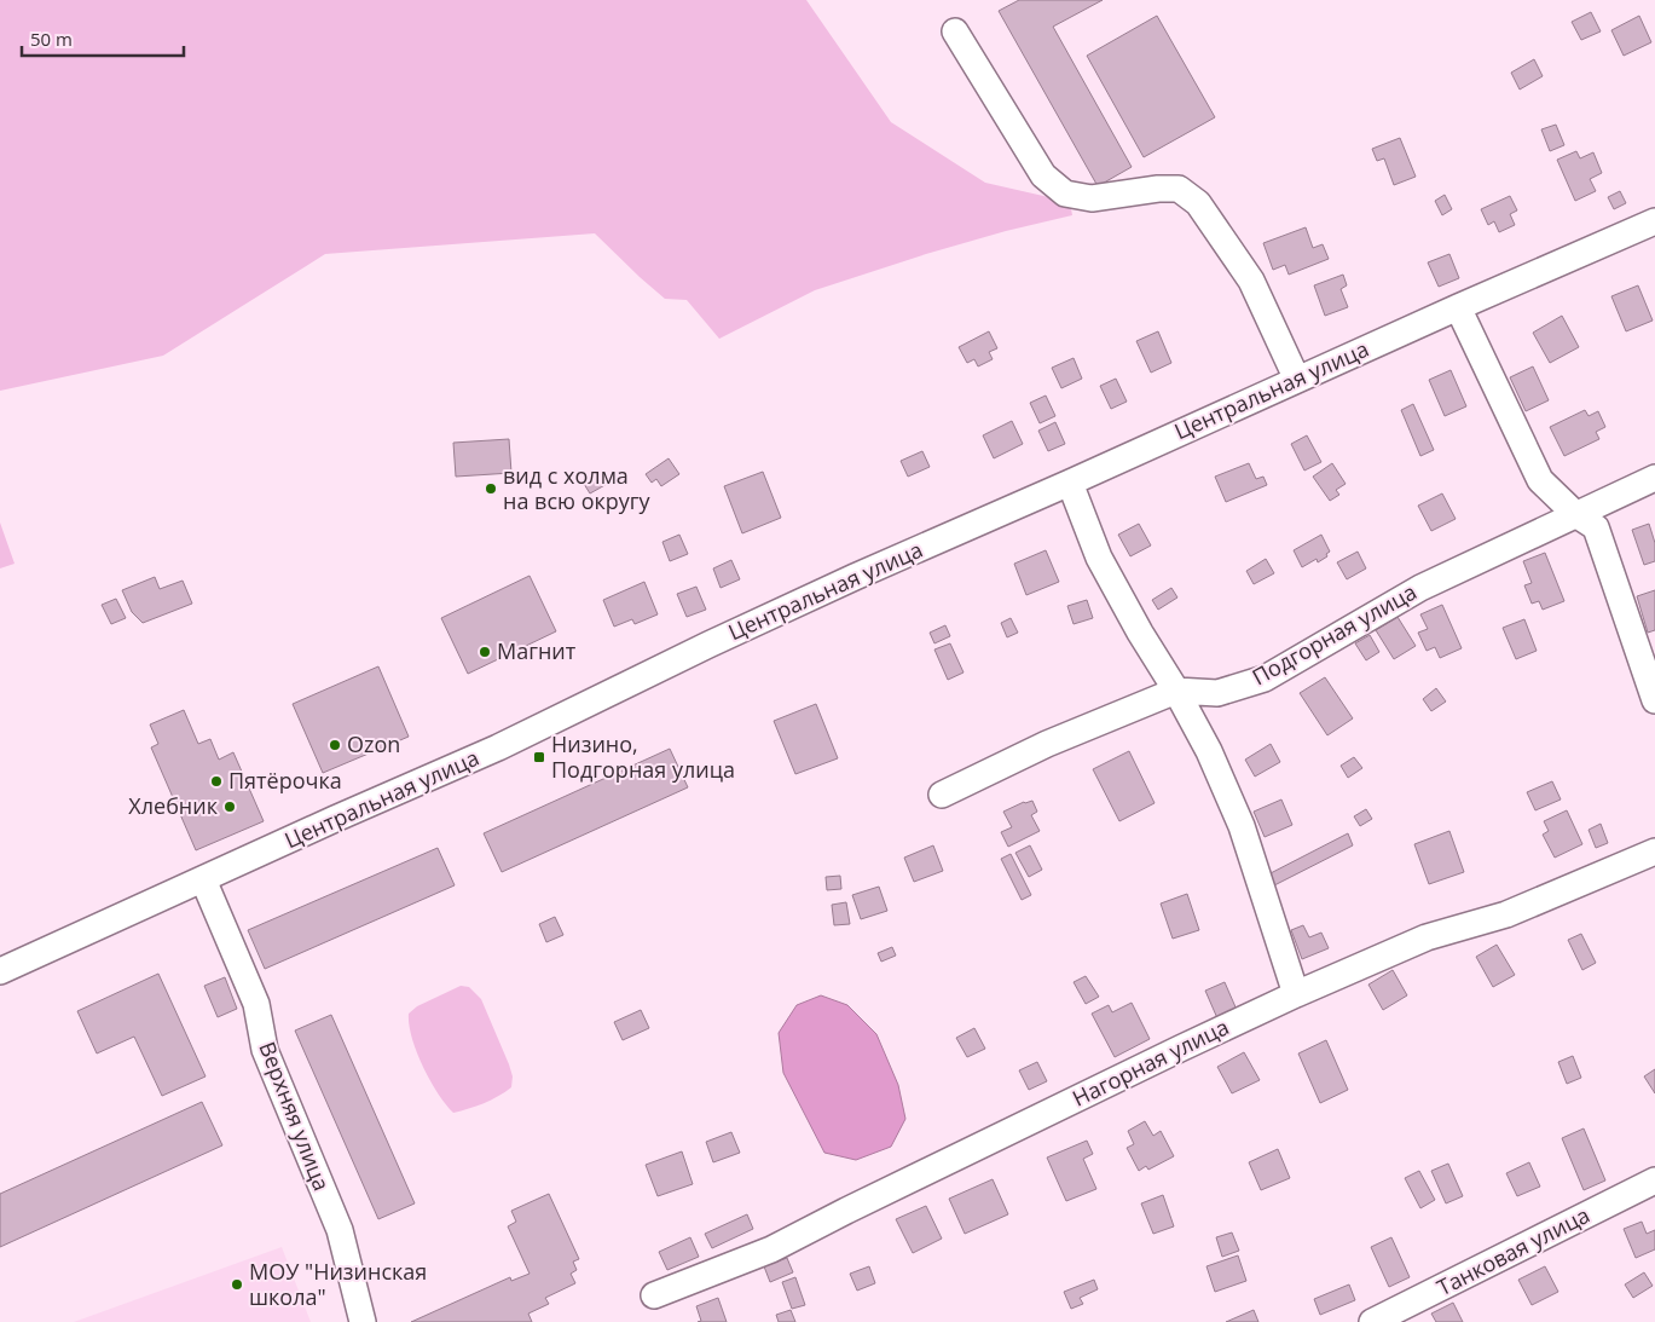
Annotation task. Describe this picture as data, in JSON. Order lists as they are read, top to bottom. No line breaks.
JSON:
{"streets":{"street":["Центральная улица","Подгорная улица","Нагорная улица","Верхняя улица","Танковая улица"]},"crossings":[["Центральная улица","Верхняя улица"]],"places":{"other":["вид с холма на всю округу","Магнит","Ozon","Пятёрочка","Хлебник","МОУ \"Низинская школа\""],"transit":["Низино, Подгорная улица"]},"scale_bar":"50 m"}
